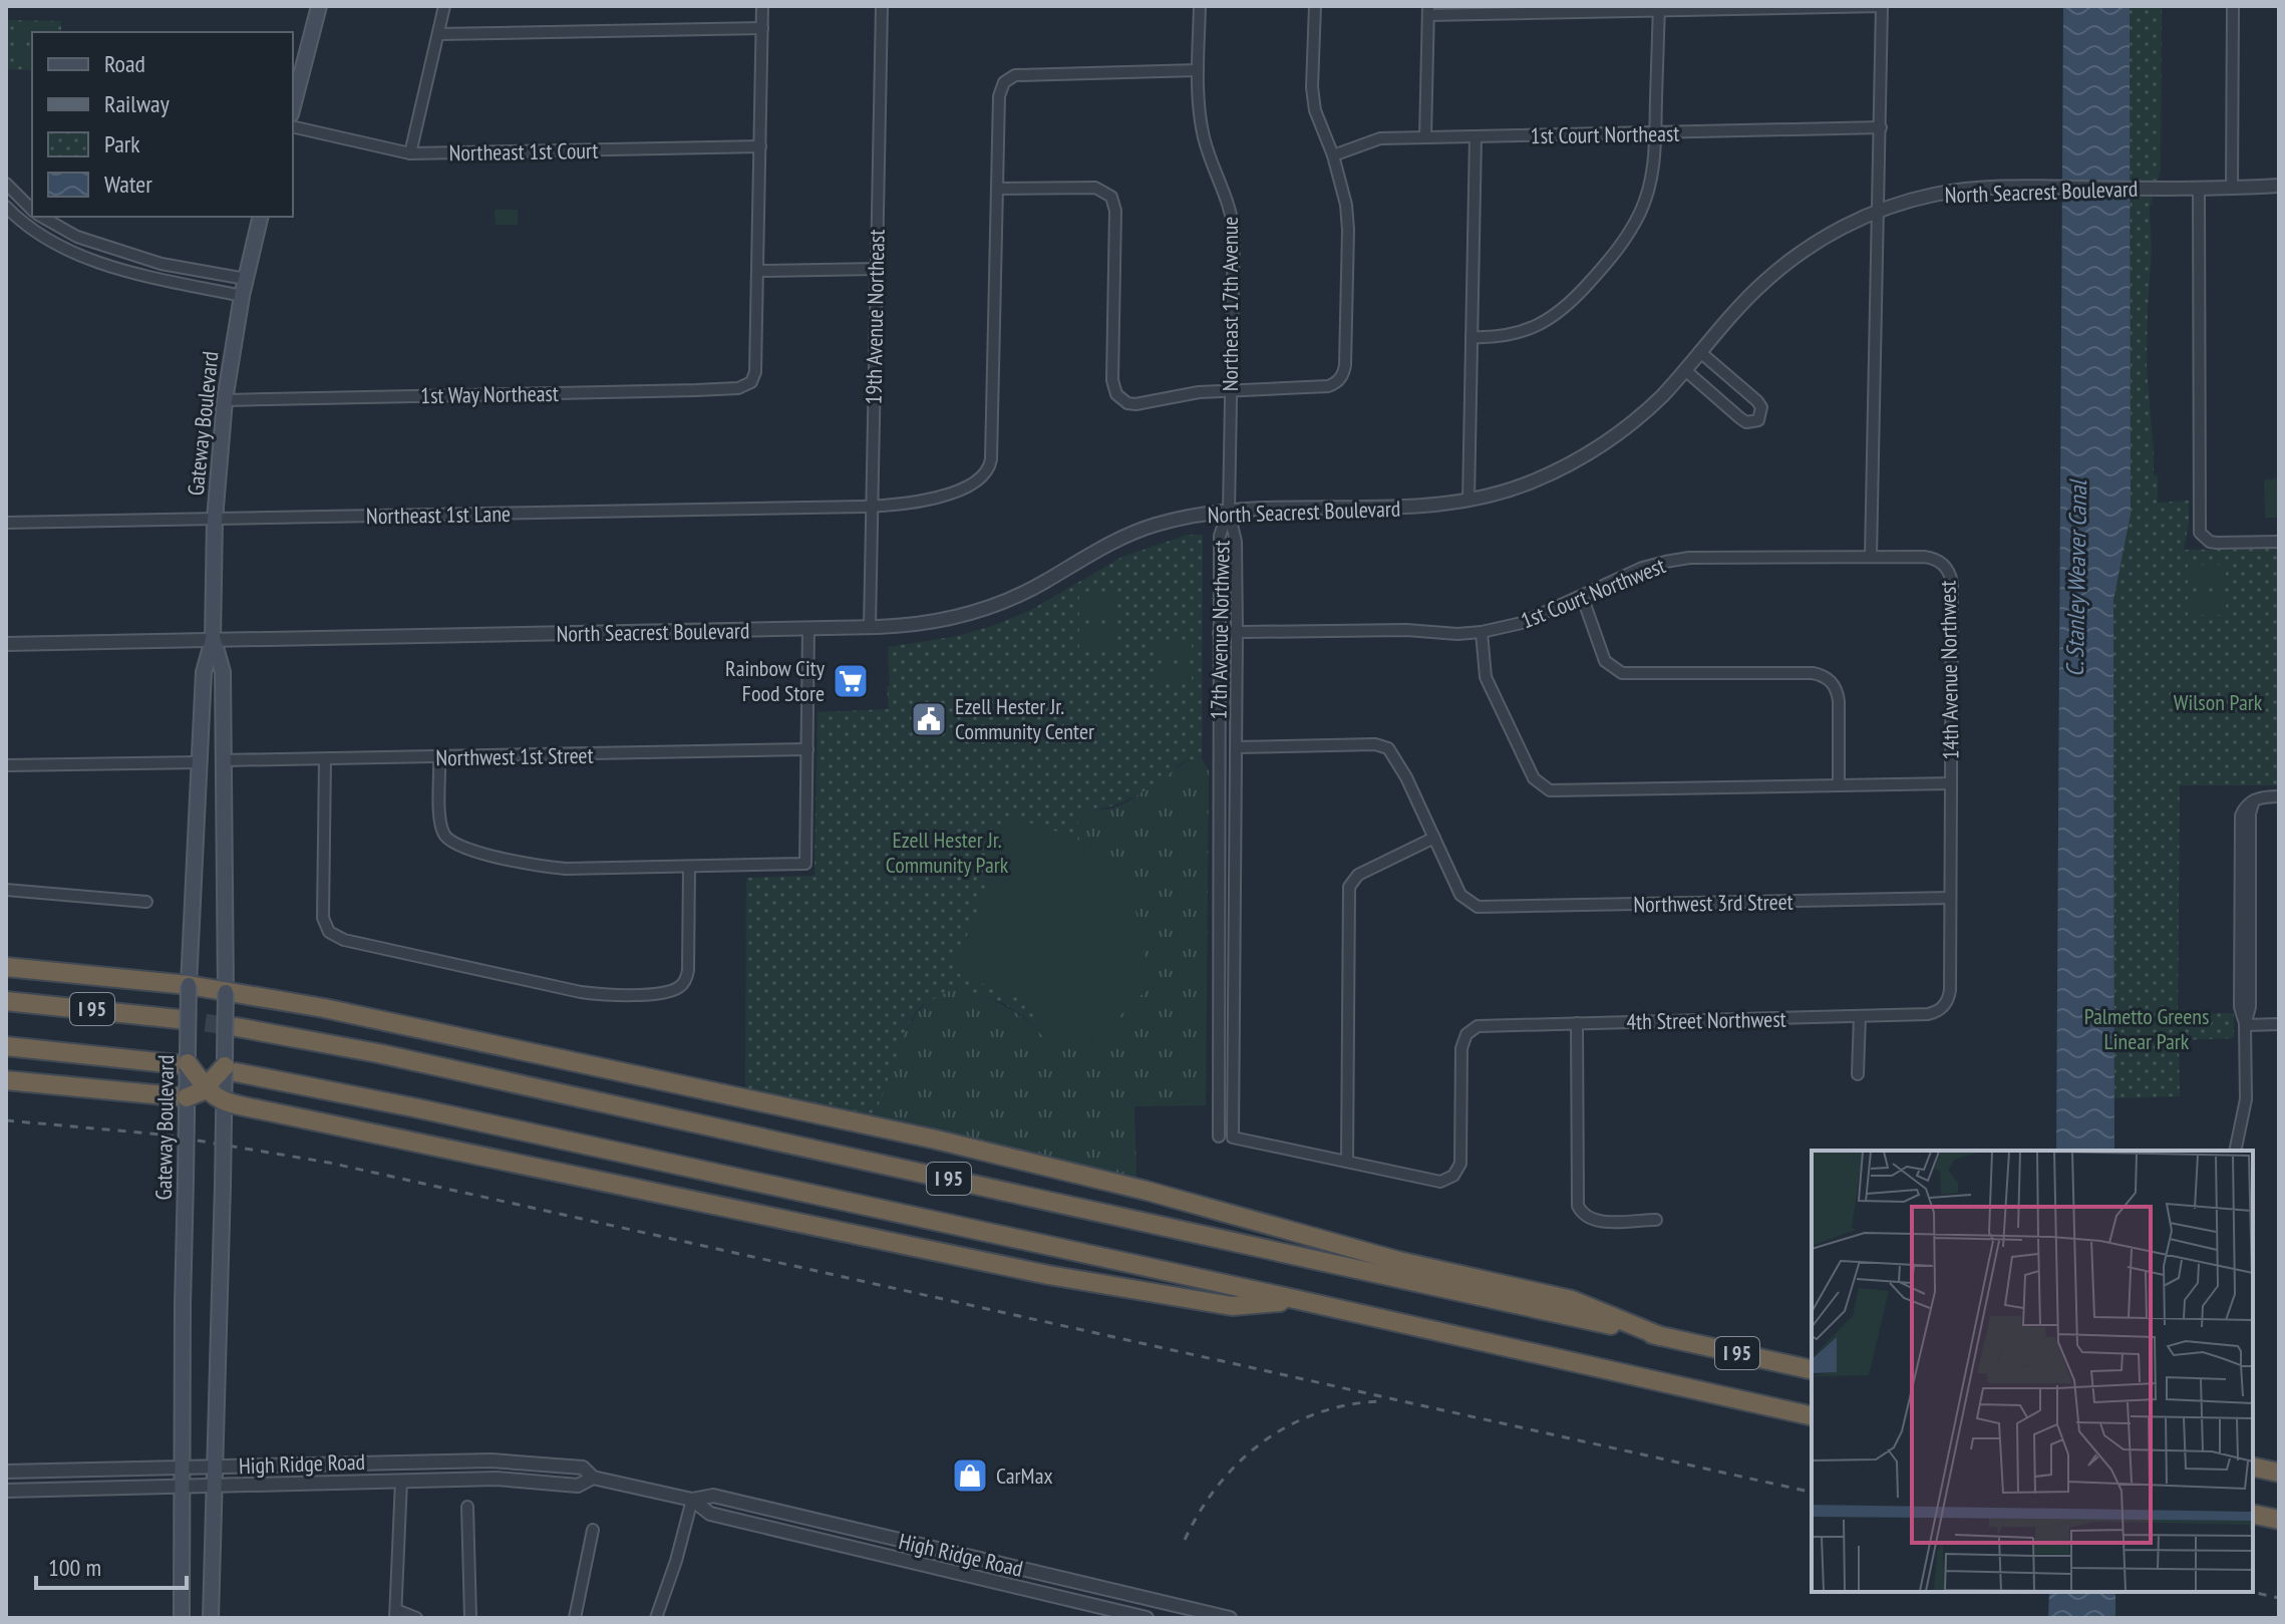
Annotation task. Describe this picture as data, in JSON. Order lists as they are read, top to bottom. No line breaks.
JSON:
{"streets":{"highway":["I 95"],"main road":["Gateway Boulevard"],"street":["1st Court Northeast","Northeast 1st Court","North Seacrest Boulevard","Northeast 17th Avenue","19th Avenue Northeast","1st Way Northeast","Northeast 1st Lane","1st Court Northwest","17th Avenue Northwest","14th Avenue Northwest","Northwest 1st Street","Northwest 3rd Street","4th Street Northwest","High Ridge Road"]},"crossings":[["North Seacrest Boulevard","Northeast 17th Avenue"],["North Seacrest Boulevard","19th Avenue Northeast"],["North Seacrest Boulevard","Gateway Boulevard"],["North Seacrest Boulevard","17th Avenue Northwest"],["Northeast 17th Avenue","17th Avenue Northwest"],["19th Avenue Northeast","Northeast 1st Lane"],["1st Way Northeast","Gateway Boulevard"],["Gateway Boulevard","Northeast 1st Lane"],["Gateway Boulevard","Northwest 1st Street"],["Gateway Boulevard","I 95"],["Gateway Boulevard","High Ridge Road"],["1st Court Northwest","17th Avenue Northwest"],["1st Court Northwest","14th Avenue Northwest"],["17th Avenue Northwest","4th Street Northwest"],["14th Avenue Northwest","Northwest 3rd Street"],["14th Avenue Northwest","4th Street Northwest"]],"water":["C. Stanley Weaver Canal"],"parks":["Wilson Park","Ezell Hester Jr. Community Park","Palmetto Greens Linear Park"],"places":{"supermarket":["Rainbow City Food Store"],"public building":["Ezell Hester Jr. Community Center"],"shop":["CarMax"]},"legend":["Road","Railway","Park","Water"],"scale_bar":"100 m"}
